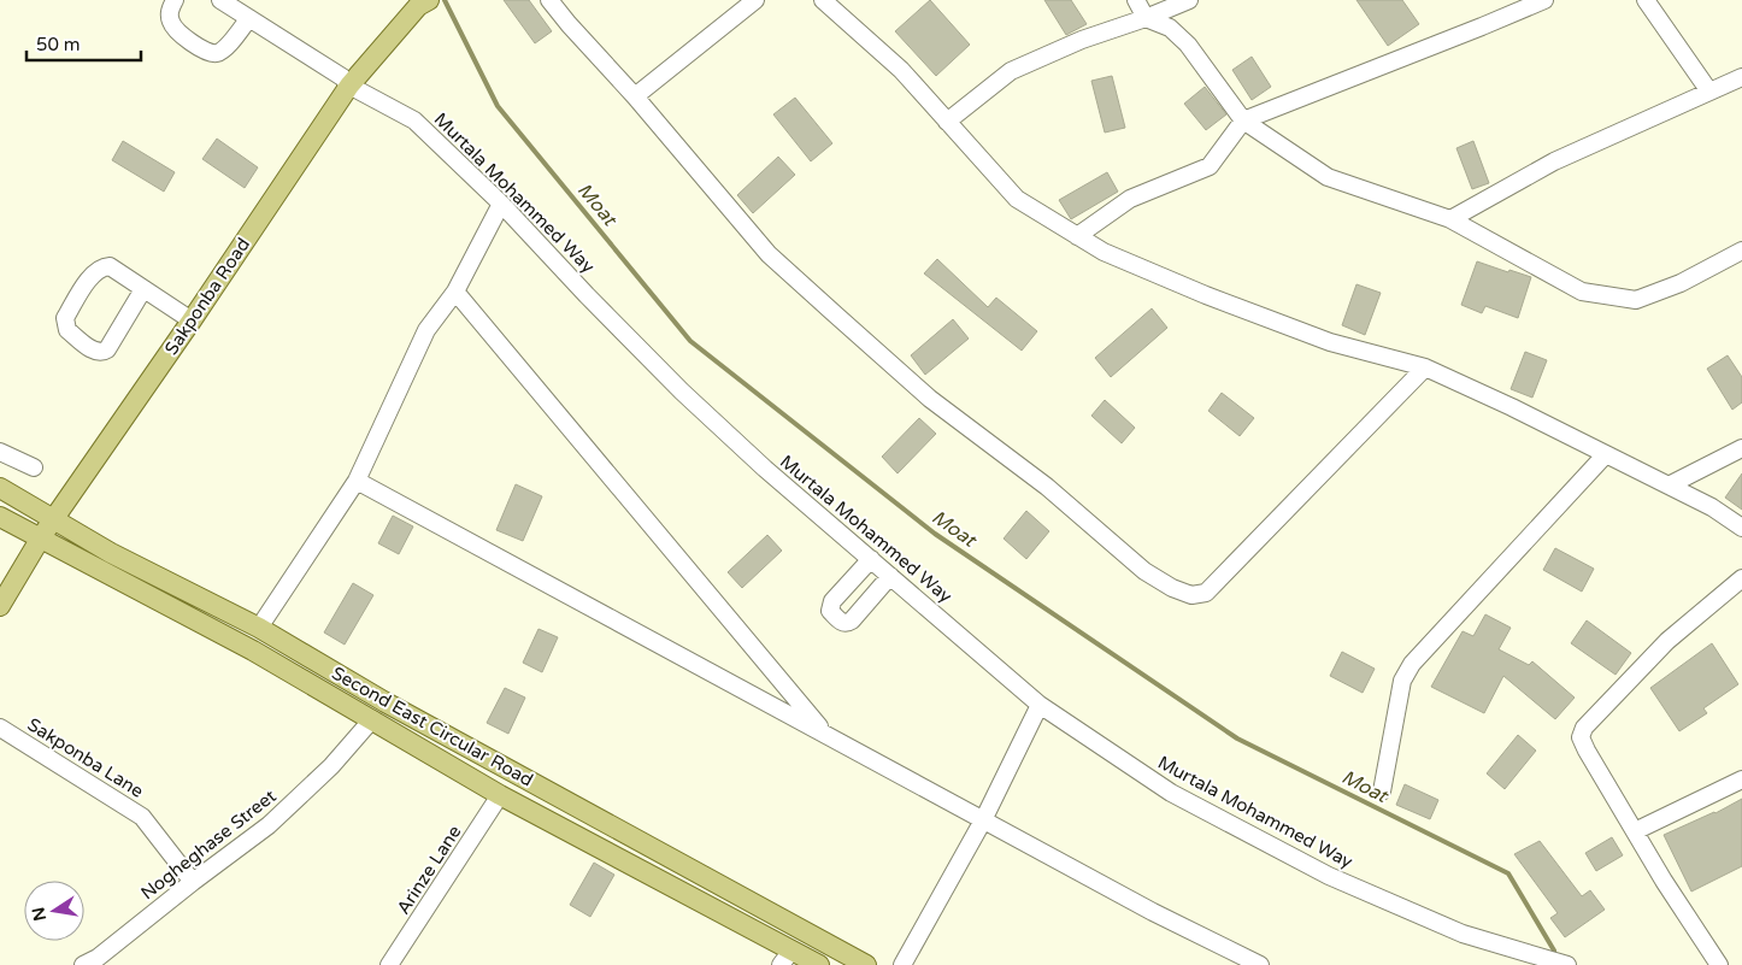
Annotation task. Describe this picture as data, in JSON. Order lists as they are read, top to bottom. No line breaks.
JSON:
{"streets":{"main road":["Sakponba Road","Second East Circular Road"],"street":["Murtala Mohammed Way","Sakponba Lane","Nogheghase Street","Arinze Lane"]},"crossings":[["Murtala Mohammed Way","Sakponba Road"],["Sakponba Road","Second East Circular Road"],["Second East Circular Road","Nogheghase Street"],["Second East Circular Road","Arinze Lane"],["Sakponba Lane","Nogheghase Street"]],"water":["Moat"],"scale_bar":"50 m","north":"left"}
